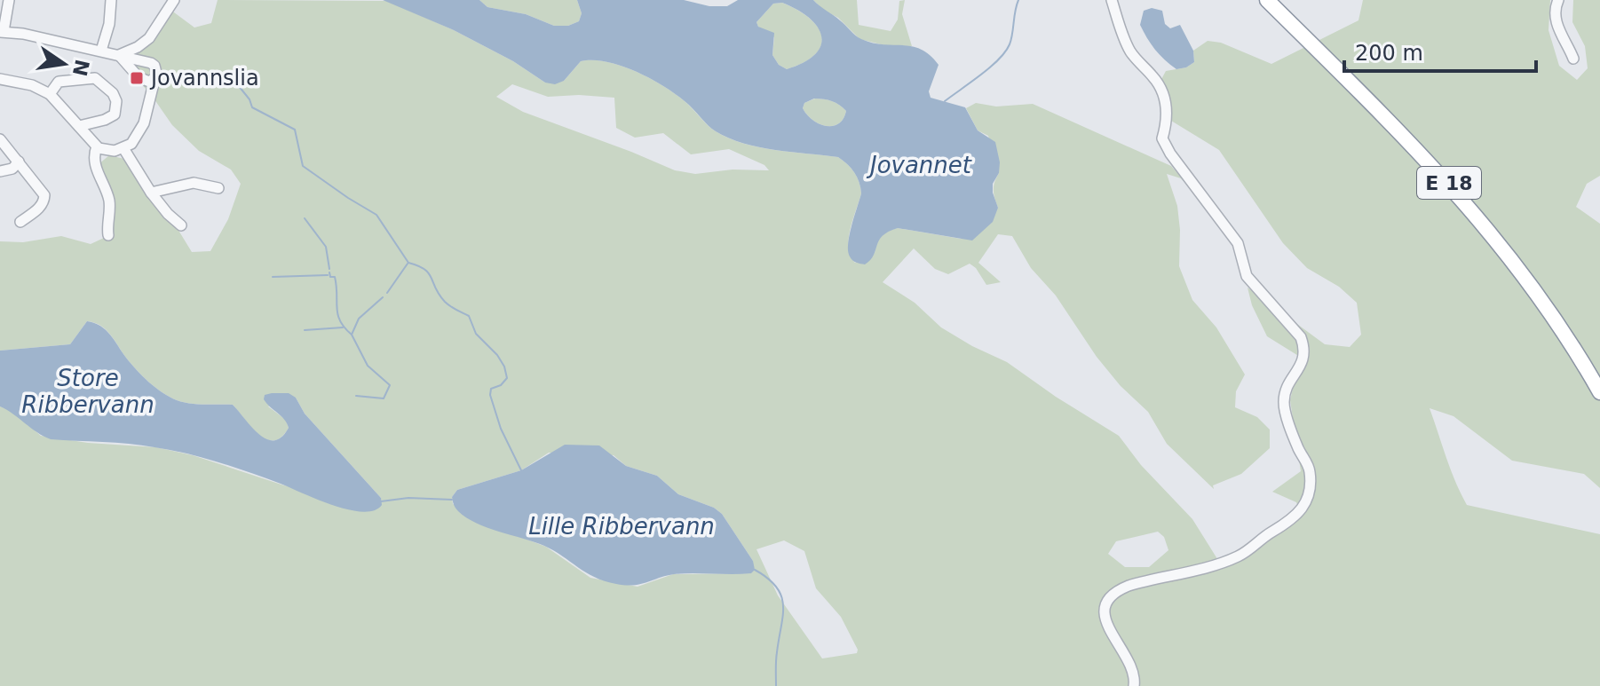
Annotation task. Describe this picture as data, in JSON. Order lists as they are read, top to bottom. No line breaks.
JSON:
{"streets":{"highway":["E 18"]},"water":["Jovannet","Store Ribbervann","Lille Ribbervann"],"places":{"transit":["Jovannslia"]},"scale_bar":"200 m","north":"right"}
